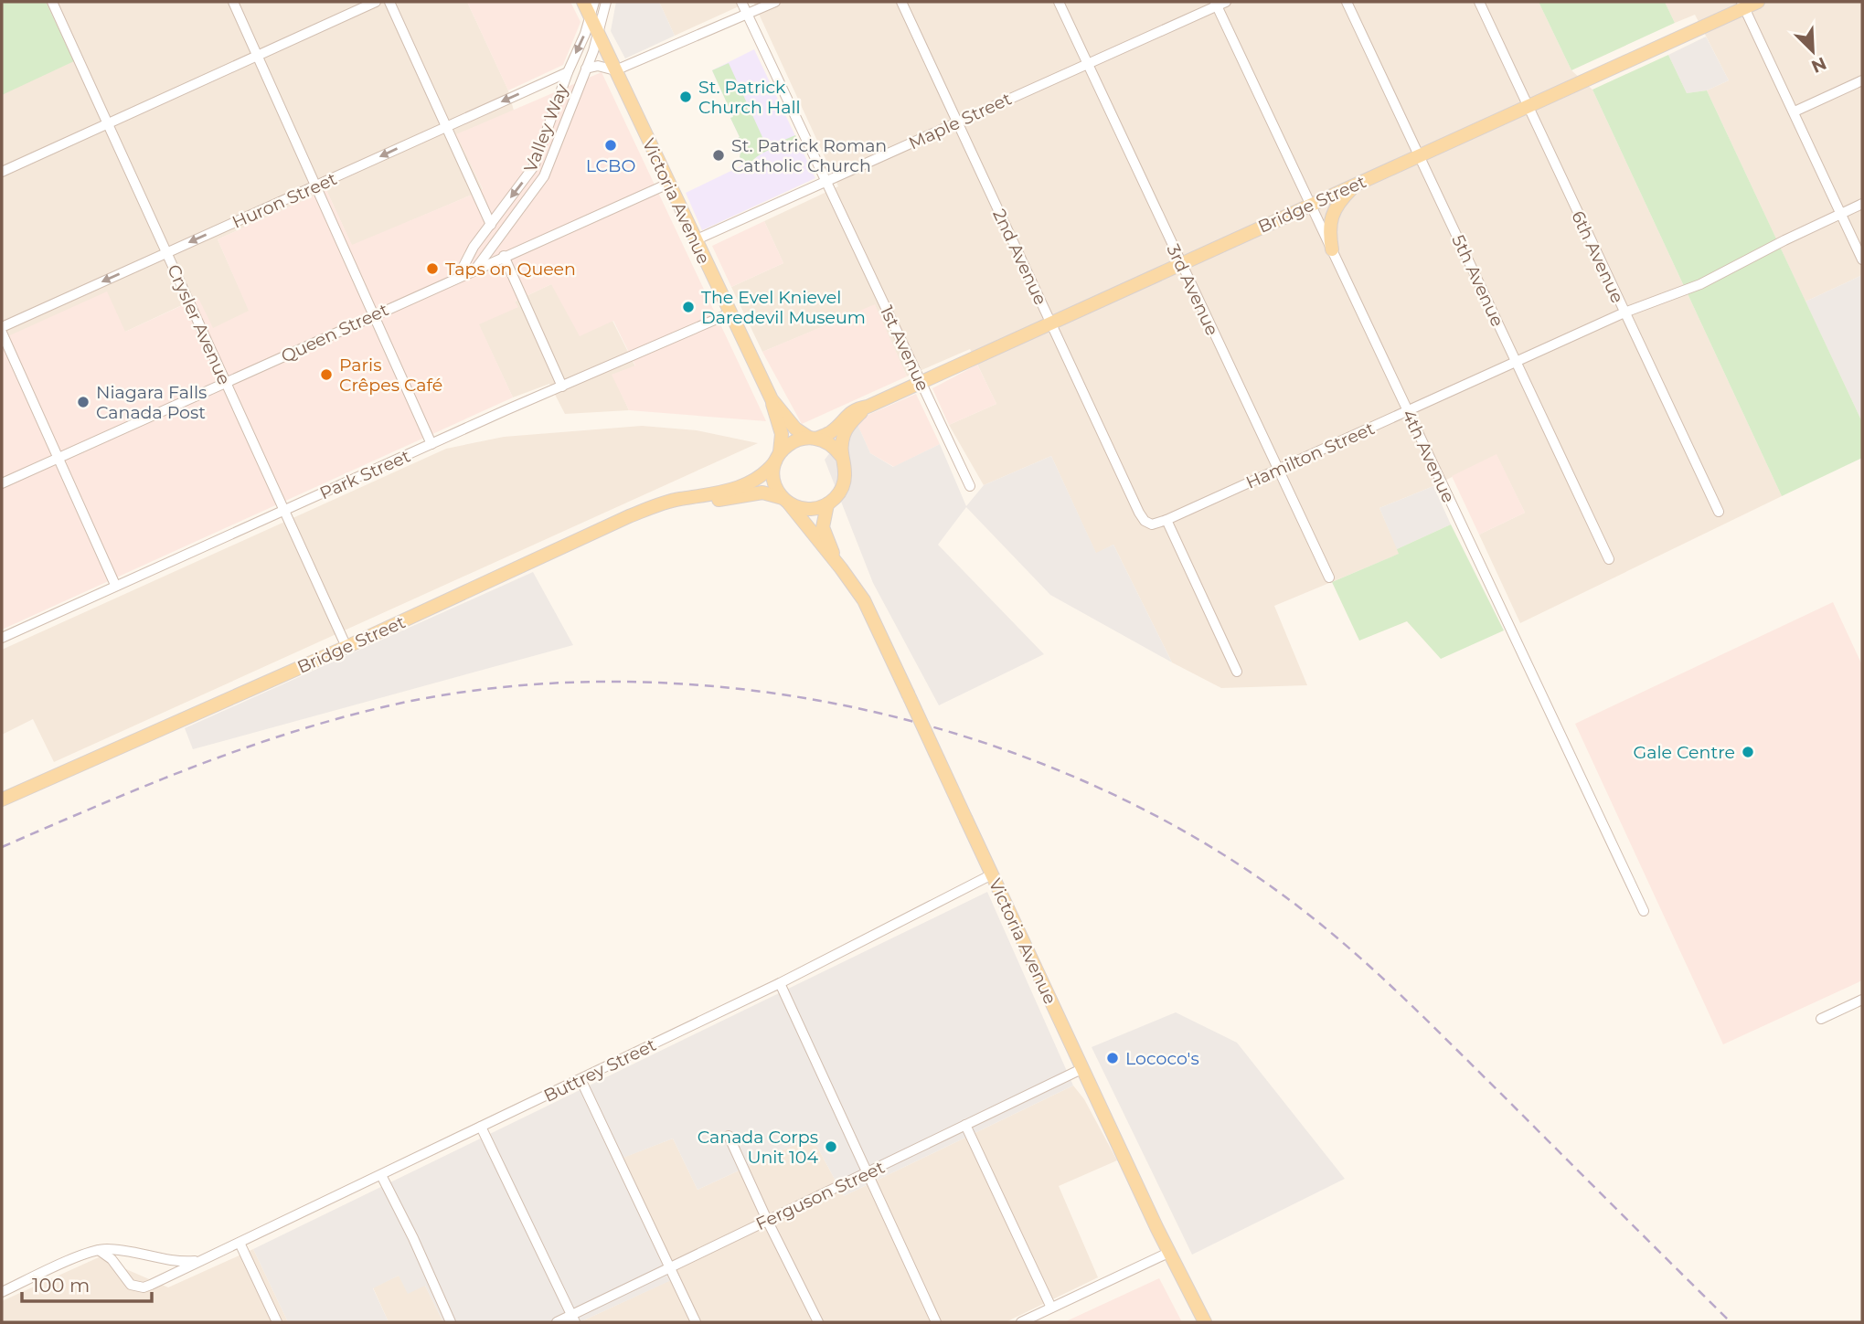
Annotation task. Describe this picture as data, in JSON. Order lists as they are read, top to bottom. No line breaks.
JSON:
{"streets":{"main road":["Victoria Avenue","Bridge Street"],"street":["Maple Street","Valley Way","Huron Street","2nd Avenue","6th Avenue","5th Avenue","3rd Avenue","Crysler Avenue","Queen Street","1st Avenue","Hamilton Street","4th Avenue","Park Street","Buttrey Street","Ferguson Street"]},"crossings":[["Maple Street","Victoria Avenue"],["Maple Street","2nd Avenue"],["Maple Street","3rd Avenue"],["Maple Street","1st Avenue"],["Maple Street","4th Avenue"],["Valley Way","Huron Street"],["Valley Way","Victoria Avenue"],["Valley Way","Queen Street"],["Huron Street","Crysler Avenue"],["Victoria Avenue","Bridge Street"],["Victoria Avenue","Queen Street"],["Victoria Avenue","Park Street"],["Victoria Avenue","Buttrey Street"],["Victoria Avenue","Ferguson Street"],["Bridge Street","2nd Avenue"],["Bridge Street","6th Avenue"],["Bridge Street","5th Avenue"],["Bridge Street","3rd Avenue"],["Bridge Street","Crysler Avenue"],["Bridge Street","1st Avenue"],["Bridge Street","4th Avenue"],["2nd Avenue","Hamilton Street"],["6th Avenue","Hamilton Street"],["5th Avenue","Hamilton Street"],["3rd Avenue","Hamilton Street"],["Crysler Avenue","Queen Street"],["Crysler Avenue","Park Street"],["Hamilton Street","4th Avenue"]],"one_way":["Huron Street"],"places":["St. Patrick Church Hall","LCBO","St. Patrick Roman Catholic Church","Taps on Queen","The Evel Knievel Daredevil Museum","Paris Crêpes Café","Niagara Falls Canada Post","Gale Centre","Lococo's","Canada Corps Unit 104"],"scale_bar":"100 m","north":"bottom right"}
